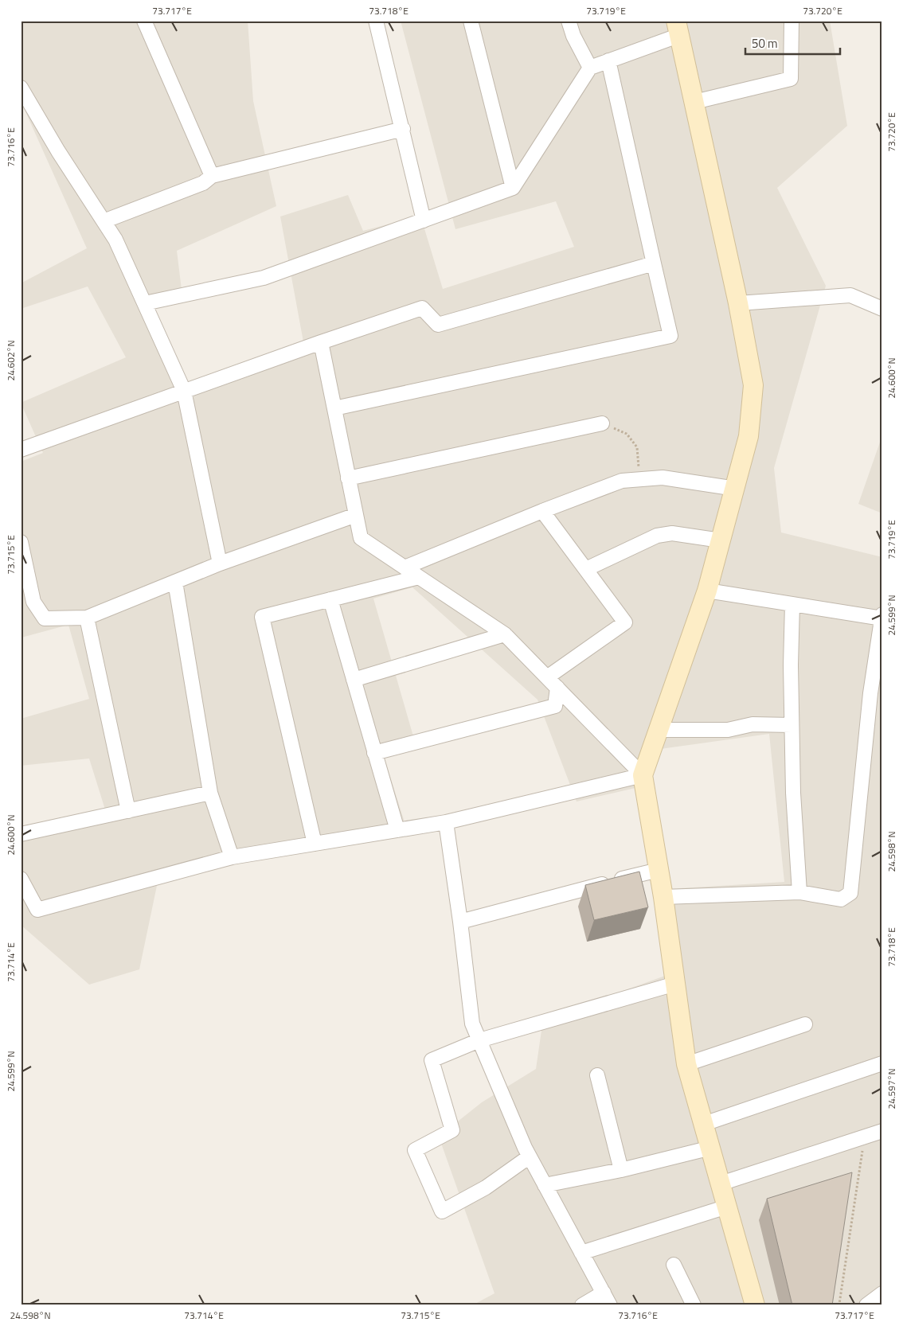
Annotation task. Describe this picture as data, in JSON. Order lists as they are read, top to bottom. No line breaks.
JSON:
{"scale_bar":"50 m","coordinates":["73.717°E","73.718°E","73.719°E","73.720°E","73.716°E","24.602°N","24.600°N","73.715°E","24.599°N","24.598°N","73.714°E","24.597°N"]}
